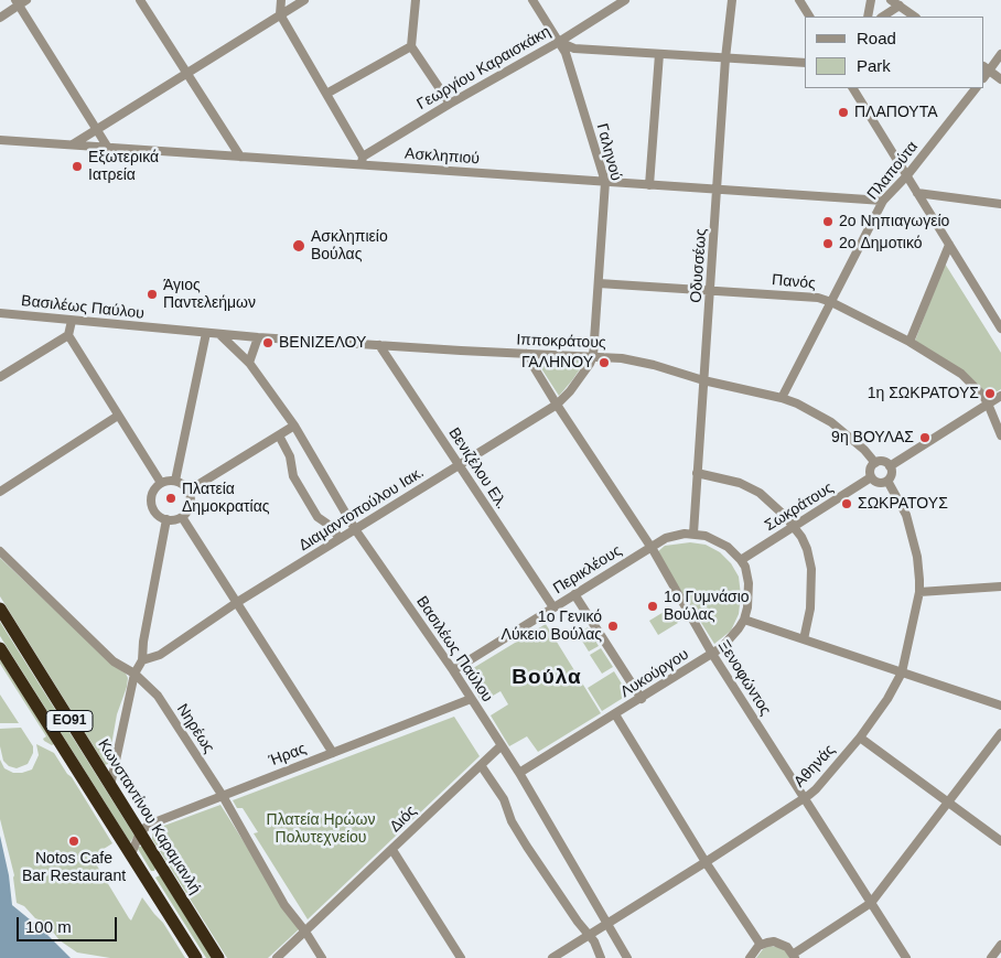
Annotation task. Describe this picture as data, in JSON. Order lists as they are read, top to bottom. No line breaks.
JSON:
{"streets":{"highway":["ΕΟ91","Κωνσταντίνου Καραμανλή"],"street":["Γεωργίου Καραισκάκη","Γαληνού","Ασκληπιού","Πλαπούτα","Οδυσσέως","Πανός","Βασιλέως Παύλου","Ιπποκράτους","Βενιζέλου Ελ.","Σωκράτους","Διαμαντοπούλου Ιακ.","Περικλέους","Λυκούργου","Ξενοφώντος","Νηρέως","Ήρας","Αθηνάς","Διός"]},"crossings":[["Γεωργίου Καραισκάκη","Γαληνού"],["Γεωργίου Καραισκάκη","Ασκληπιού"],["Γαληνού","Ασκληπιού"],["Γαληνού","Πανός"],["Γαληνού","Ιπποκράτους"],["Γαληνού","Διαμαντοπούλου Ιακ."],["Ασκληπιού","Πλαπούτα"],["Ασκληπιού","Οδυσσέως"],["Πλαπούτα","Πανός"],["Πλαπούτα","Ιπποκράτους"],["Οδυσσέως","Πανός"],["Οδυσσέως","Ιπποκράτους"],["Οδυσσέως","Περικλέους"],["Βασιλέως Παύλου","Ιπποκράτους"],["Βασιλέως Παύλου","Διαμαντοπούλου Ιακ."],["Βασιλέως Παύλου","Περικλέους"],["Βασιλέως Παύλου","Λυκούργου"],["Βασιλέως Παύλου","Ήρας"],["Βασιλέως Παύλου","Αθηνάς"],["Βασιλέως Παύλου","Διός"],["Ιπποκράτους","Βενιζέλου Ελ."],["Ιπποκράτους","Σωκράτους"],["Ιπποκράτους","Διαμαντοπούλου Ιακ."],["Ιπποκράτους","Ξενοφώντος"],["Ιπποκράτους","Αθηνάς"],["Βενιζέλου Ελ.","Διαμαντοπούλου Ιακ."],["Βενιζέλου Ελ.","Περικλέους"],["Σωκράτους","Περικλέους"],["Σωκράτους","Λυκούργου"],["Σωκράτους","Αθηνάς"],["Διαμαντοπούλου Ιακ.","Ξενοφώντος"],["Περικλέους","Λυκούργου"],["Περικλέους","Ξενοφώντος"],["Λυκούργου","Ξενοφώντος"],["Ξενοφώντος","Αθηνάς"],["Νηρέως","Ήρας"],["Νηρέως","Διός"],["Ήρας","Κωνσταντίνου Καραμανλή"]],"districts":["Βούλα"],"parks":["Πλατεία Ηρώων Πολυτεχνείου"],"places":["ΠΛΑΠΟΥΤΑ","Εξωτερικά Ιατρεία","2ο Νηπιαγωγείο","2ο Δημοτικό","Ασκληπιείο Βούλας","Άγιος Παντελεήμων","ΒΕΝΙΖΕΛΟΥ","ΓΑΛΗΝΟΥ","1η ΣΩΚΡΑΤΟΥΣ","9η ΒΟΥΛΑΣ","Πλατεία Δημοκρατίας","ΣΩΚΡΑΤΟΥΣ","1ο Γυμνάσιο Βούλας","1ο Γενικό Λύκειο Βούλας","Notos Cafe Bar Restaurant"],"legend":["Road","Park"],"scale_bar":"100 m"}
